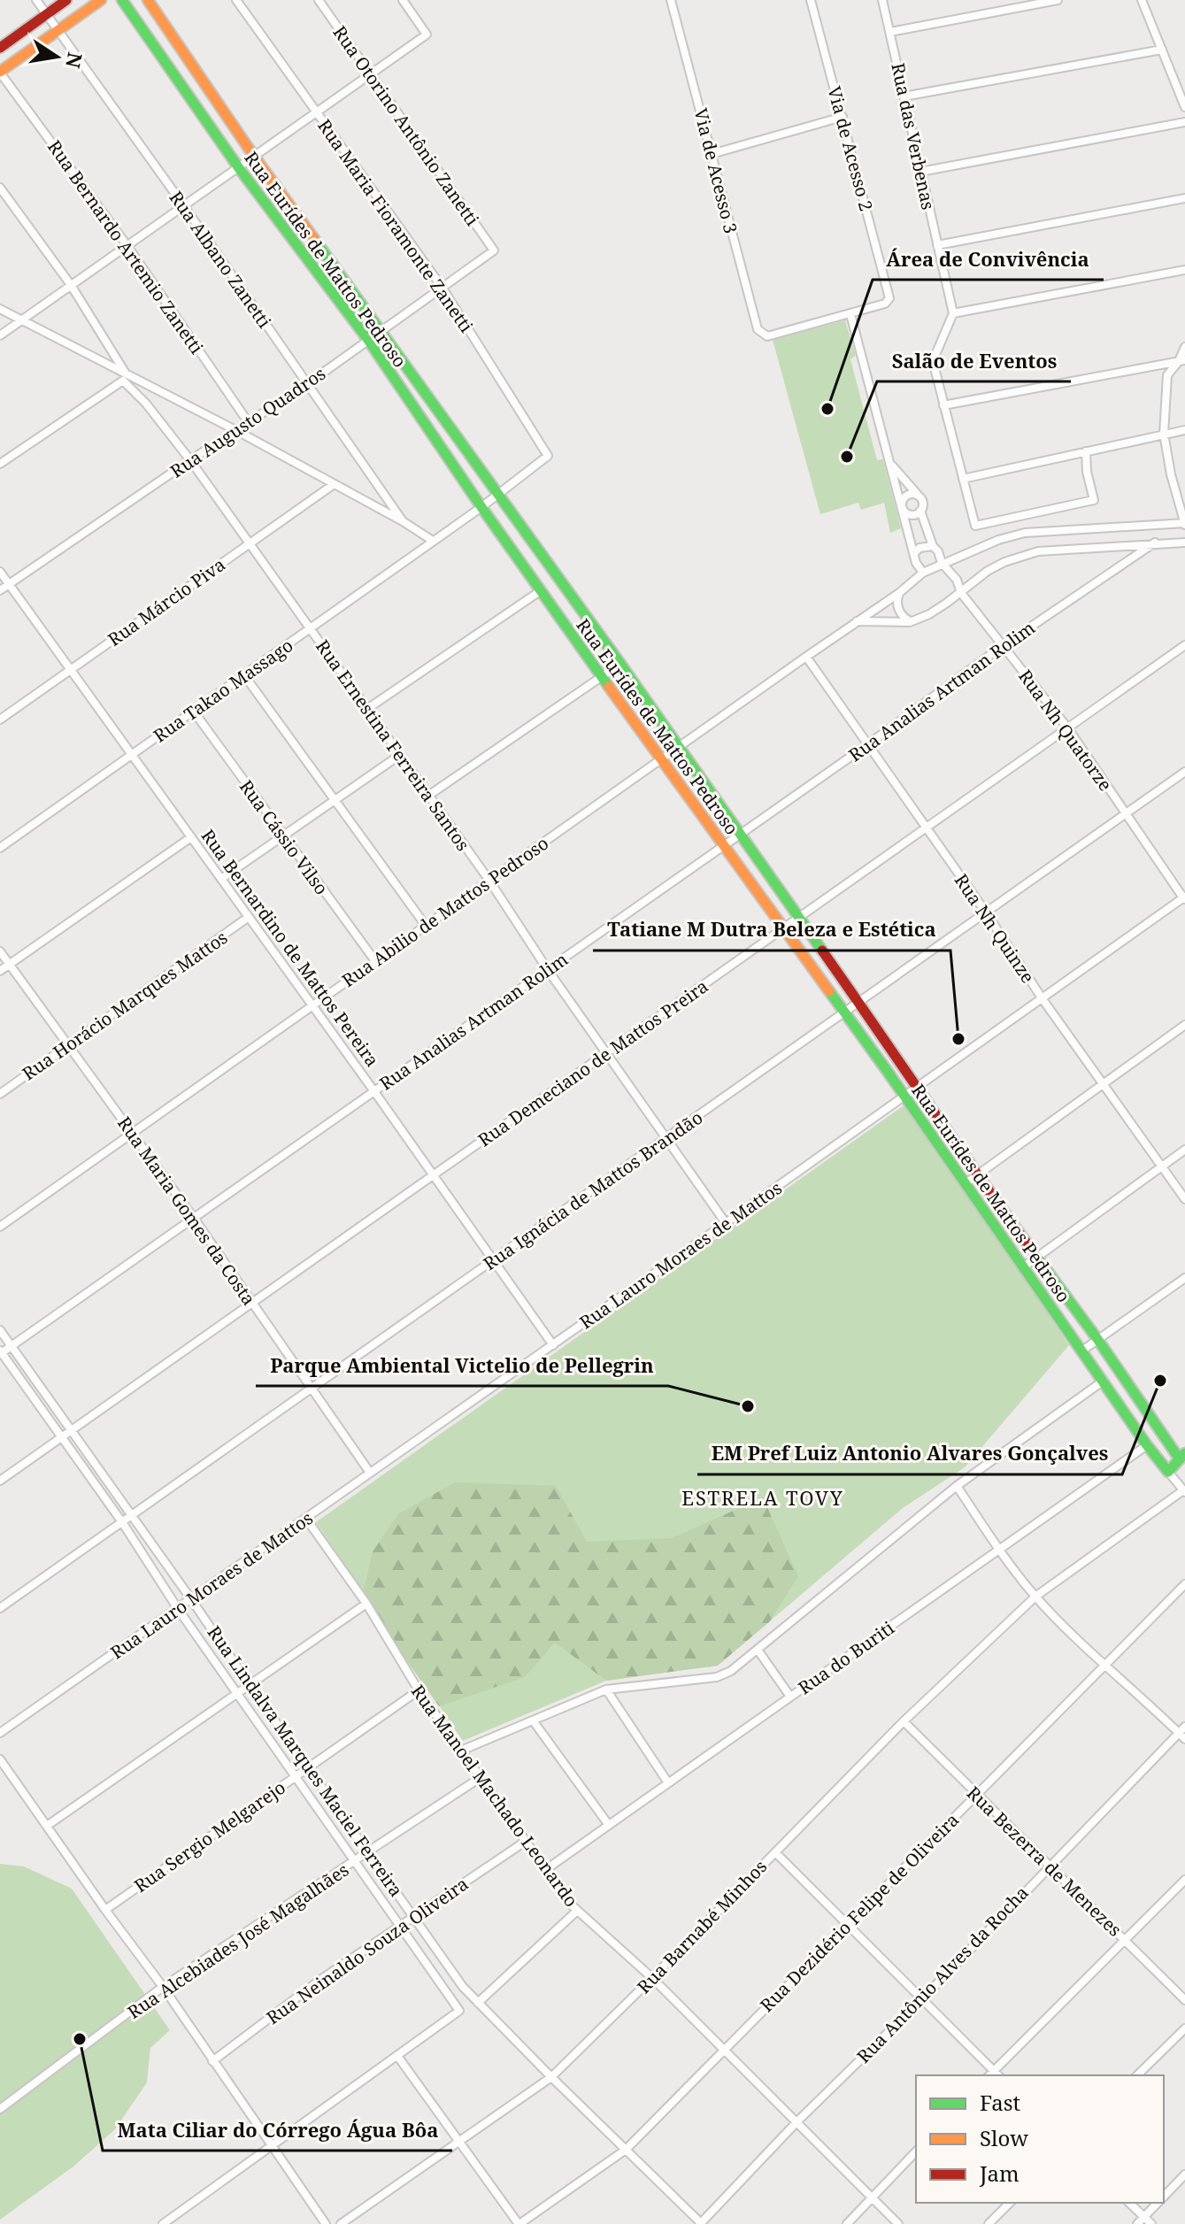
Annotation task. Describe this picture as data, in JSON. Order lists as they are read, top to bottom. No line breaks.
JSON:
{"streets":{"street":["Rua Otorino Antônio Zanetti","Rua das Verbenas","Via de Acesso 2","Via de Acesso 3","Rua Maria Fioramonte Zanetti","Rua Bernardo Artemio Zanetti","Rua Albano Zanetti","Rua Eurídes de Mattos Pedroso","Rua Augusto Quadros","Rua Márcio Piva","Rua Takao Massago","Rua Analias Artman Rolim","Rua Nh Quatorze","Rua Ernestina Ferreira Santos","Rua Cássio Vilso","Rua Abilio de Mattos Pedroso","Rua Nh Quinze","Rua Bernardino de Mattos Pereira","Rua Horácio Marques Mattos","Rua Demeciano de Mattos Preira","Rua Ignácia de Mattos Brandão","Rua Maria Gomes da Costa","Rua Lauro Moraes de Mattos","Rua do Buriti","Rua Lindalva Marques Maciel Ferreira","Rua Manoel Machado Leonardo","Rua Sergio Melgarejo","Rua Bezerra de Menezes","Rua Dezidério Felipe de Oliveira","Rua Barnabé Minhos","Rua Alcebiades José Magalhães","Rua Neinaldo Souza Oliveira","Rua Antônio Alves da Rocha"]},"crossings":[["Rua Otorino Antônio Zanetti","Rua Augusto Quadros"],["Via de Acesso 2","Via de Acesso 3"],["Rua Maria Fioramonte Zanetti","Rua Augusto Quadros"],["Rua Maria Fioramonte Zanetti","Rua Takao Massago"],["Rua Bernardo Artemio Zanetti","Rua Augusto Quadros"],["Rua Albano Zanetti","Rua Augusto Quadros"],["Rua Eurídes de Mattos Pedroso","Rua Augusto Quadros"],["Rua Eurídes de Mattos Pedroso","Rua Takao Massago"],["Rua Eurídes de Mattos Pedroso","Rua Analias Artman Rolim"],["Rua Eurídes de Mattos Pedroso","Rua Abilio de Mattos Pedroso"],["Rua Eurídes de Mattos Pedroso","Rua Demeciano de Mattos Preira"],["Rua Eurídes de Mattos Pedroso","Rua Ignácia de Mattos Brandão"],["Rua Eurídes de Mattos Pedroso","Rua Lauro Moraes de Mattos"],["Rua Eurídes de Mattos Pedroso","Rua do Buriti"],["Rua Augusto Quadros","Rua Ernestina Ferreira Santos"],["Rua Augusto Quadros","Rua Bernardino de Mattos Pereira"],["Rua Márcio Piva","Rua Ernestina Ferreira Santos"],["Rua Márcio Piva","Rua Bernardino de Mattos Pereira"],["Rua Takao Massago","Rua Ernestina Ferreira Santos"],["Rua Takao Massago","Rua Cássio Vilso"],["Rua Takao Massago","Rua Bernardino de Mattos Pereira"],["Rua Analias Artman Rolim","Rua Nh Quatorze"],["Rua Analias Artman Rolim","Rua Ernestina Ferreira Santos"],["Rua Analias Artman Rolim","Rua Nh Quinze"],["Rua Analias Artman Rolim","Rua Bernardino de Mattos Pereira"],["Rua Analias Artman Rolim","Rua Maria Gomes da Costa"],["Rua Analias Artman Rolim","Rua Lindalva Marques Maciel Ferreira"],["Rua Nh Quatorze","Rua Abilio de Mattos Pedroso"],["Rua Nh Quatorze","Rua Demeciano de Mattos Preira"],["Rua Nh Quatorze","Rua Ignácia de Mattos Brandão"],["Rua Nh Quatorze","Rua Lauro Moraes de Mattos"],["Rua Ernestina Ferreira Santos","Rua Abilio de Mattos Pedroso"],["Rua Ernestina Ferreira Santos","Rua Demeciano de Mattos Preira"],["Rua Ernestina Ferreira Santos","Rua Ignácia de Mattos Brandão"],["Rua Ernestina Ferreira Santos","Rua Lauro Moraes de Mattos"],["Rua Cássio Vilso","Rua Abilio de Mattos Pedroso"],["Rua Abilio de Mattos Pedroso","Rua Nh Quinze"],["Rua Abilio de Mattos Pedroso","Rua Bernardino de Mattos Pereira"],["Rua Abilio de Mattos Pedroso","Rua Maria Gomes da Costa"],["Rua Nh Quinze","Rua Demeciano de Mattos Preira"],["Rua Nh Quinze","Rua Ignácia de Mattos Brandão"],["Rua Nh Quinze","Rua Lauro Moraes de Mattos"],["Rua Bernardino de Mattos Pereira","Rua Horácio Marques Mattos"],["Rua Bernardino de Mattos Pereira","Rua Demeciano de Mattos Preira"],["Rua Bernardino de Mattos Pereira","Rua Ignácia de Mattos Brandão"],["Rua Bernardino de Mattos Pereira","Rua Lauro Moraes de Mattos"],["Rua Horácio Marques Mattos","Rua Maria Gomes da Costa"],["Rua Demeciano de Mattos Preira","Rua Maria Gomes da Costa"],["Rua Demeciano de Mattos Preira","Rua Lindalva Marques Maciel Ferreira"],["Rua Ignácia de Mattos Brandão","Rua Maria Gomes da Costa"],["Rua Ignácia de Mattos Brandão","Rua Lindalva Marques Maciel Ferreira"],["Rua Maria Gomes da Costa","Rua Lauro Moraes de Mattos"],["Rua Lauro Moraes de Mattos","Rua Lindalva Marques Maciel Ferreira"],["Rua Lauro Moraes de Mattos","Rua Manoel Machado Leonardo"],["Rua do Buriti","Rua Manoel Machado Leonardo"],["Rua Lindalva Marques Maciel Ferreira","Rua Sergio Melgarejo"],["Rua Lindalva Marques Maciel Ferreira","Rua Dezidério Felipe de Oliveira"],["Rua Lindalva Marques Maciel Ferreira","Rua Barnabé Minhos"],["Rua Lindalva Marques Maciel Ferreira","Rua Alcebiades José Magalhães"],["Rua Lindalva Marques Maciel Ferreira","Rua Neinaldo Souza Oliveira"],["Rua Lindalva Marques Maciel Ferreira","Rua Antônio Alves da Rocha"],["Rua Manoel Machado Leonardo","Rua Sergio Melgarejo"],["Rua Manoel Machado Leonardo","Rua Dezidério Felipe de Oliveira"],["Rua Manoel Machado Leonardo","Rua Barnabé Minhos"],["Rua Manoel Machado Leonardo","Rua Alcebiades José Magalhães"],["Rua Manoel Machado Leonardo","Rua Neinaldo Souza Oliveira"],["Rua Manoel Machado Leonardo","Rua Antônio Alves da Rocha"],["Rua Bezerra de Menezes","Rua Dezidério Felipe de Oliveira"],["Rua Bezerra de Menezes","Rua Barnabé Minhos"],["Rua Bezerra de Menezes","Rua Antônio Alves da Rocha"]],"districts":["ESTRELA TOVY"],"places":["Área de Convivência","Salão de Eventos","Tatiane M Dutra Beleza e Estética","EM Pref Luiz Antonio Alvares Gonçalves","Parque Ambiental Victelio de Pellegrin","Mata Ciliar do Córrego Água Bôa"],"legend":["Fast","Slow","Jam"],"north":"right"}
